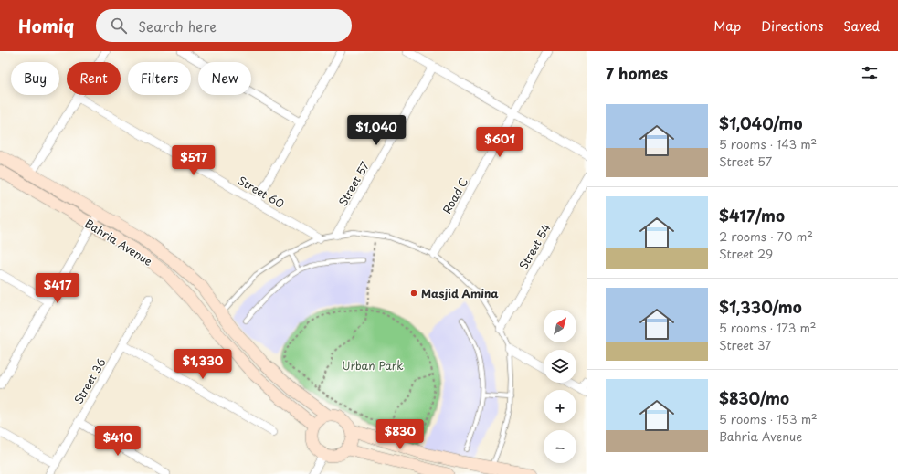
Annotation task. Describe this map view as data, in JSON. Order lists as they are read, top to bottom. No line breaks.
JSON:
{"streets":{"street":["Street 57","Street 60","Road C","Bahria Avenue","Street 54","Street 36"]},"parks":["Urban Park"],"places":["Masjid Amina"],"north":"top right","page":{"header":"Homiq","search":"Search here","nav":["Map","Directions","Saved"],"heading":"7 homes","chip":["Buy","Rent","Filters","New"],"list":[{"name":"$1,040/mo","note":"5 rooms · 143 m² · Street 57"},{"name":"$417/mo","note":"2 rooms · 70 m² · Street 29"},{"name":"$1,330/mo","note":"5 rooms · 173 m² · Street 37"},{"name":"$830/mo","note":"5 rooms · 153 m² · Bahria Avenue"}],"price":["$1,040","$601","$517","$417","$1,330","$830","$410"],"map_buttons":["+","−"]}}
